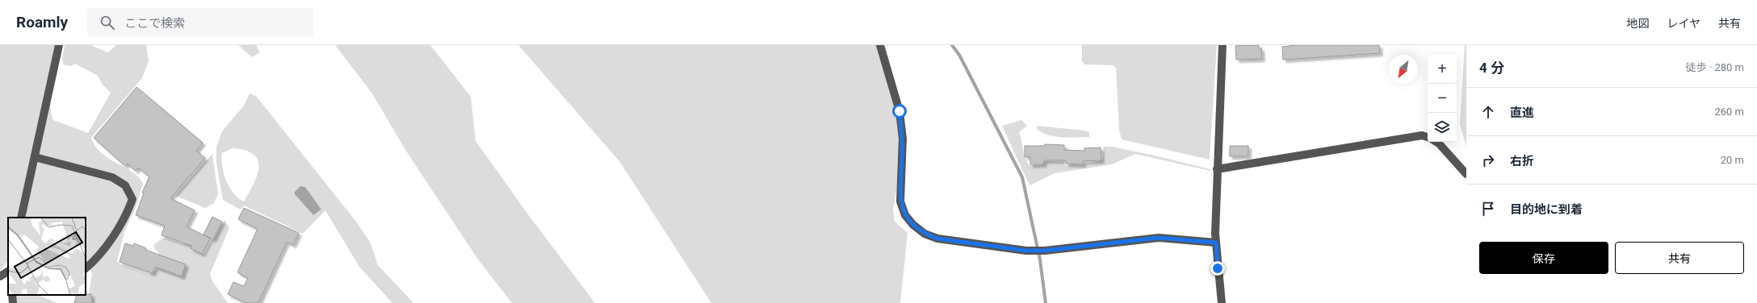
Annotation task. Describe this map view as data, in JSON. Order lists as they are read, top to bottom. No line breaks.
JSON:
{"north":"bottom left","page":{"header":"Roamly","search":"ここで検索","nav":["地図","レイヤ","共有"],"heading":["4 分","徒歩 · 280 m"],"map_buttons":["+","−"],"list":[["直進","260 m"],["右折","20 m"],"目的地に到着"],"buttons":["保存","共有"]}}
